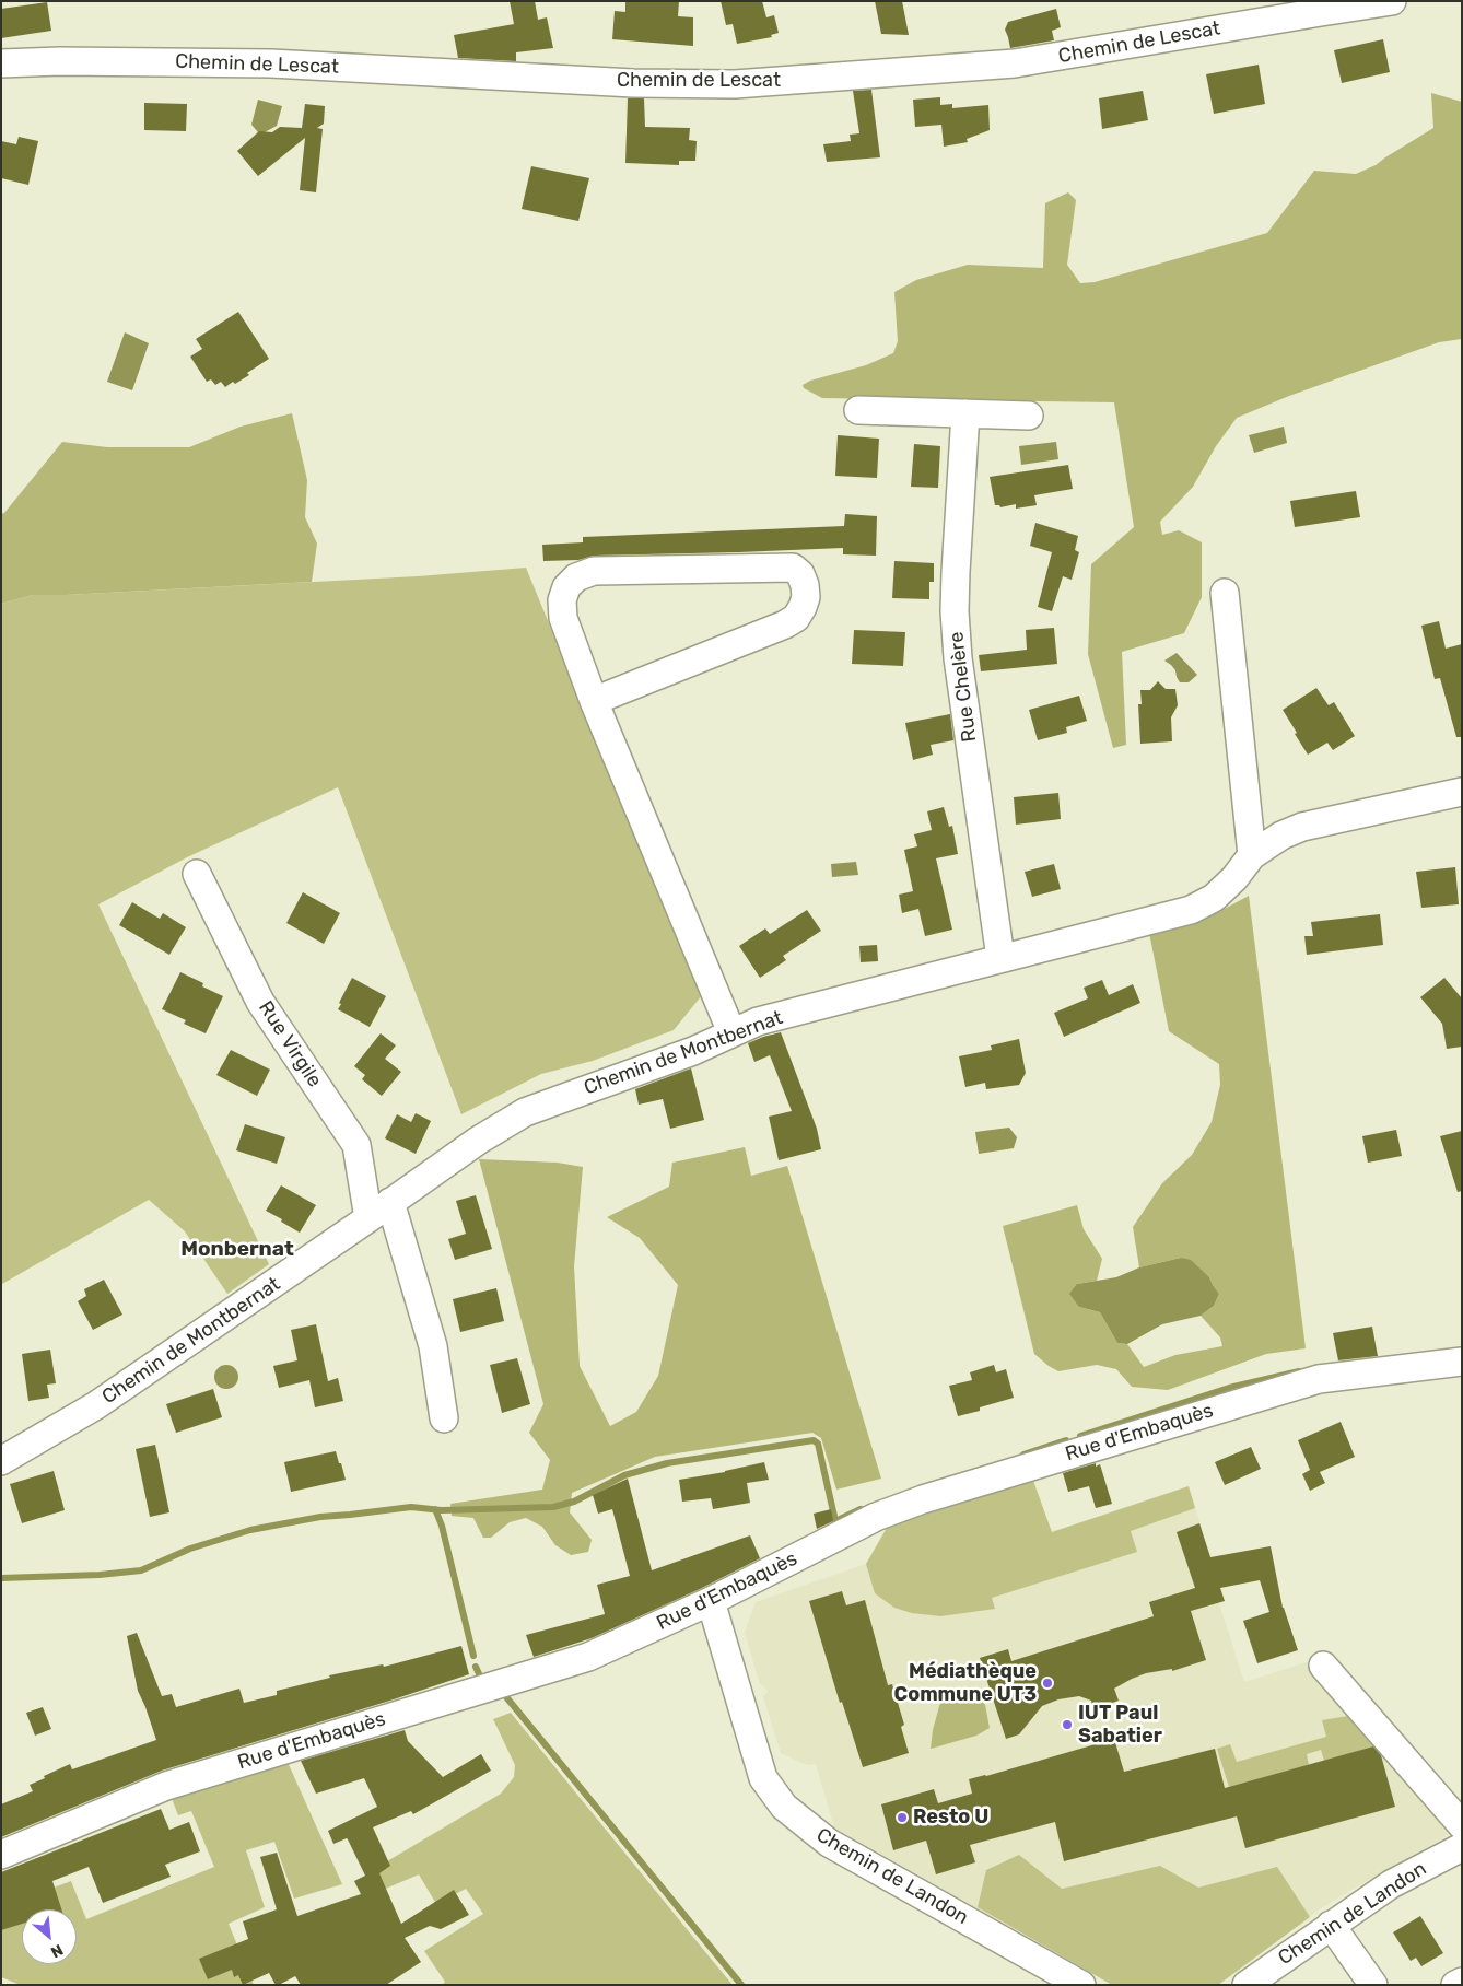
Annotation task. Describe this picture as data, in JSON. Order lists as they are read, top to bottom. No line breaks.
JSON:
{"streets":{"street":["Chemin de Lescat","Rue Chelère","Rue Virgile","Chemin de Montbernat","Rue d'Embaquès","Chemin de Landon"]},"crossings":[["Rue Chelère","Chemin de Montbernat"],["Rue Virgile","Chemin de Montbernat"],["Rue d'Embaquès","Chemin de Landon"]],"districts":["Monbernat"],"places":["Médiathèque Commune UT3","IUT Paul Sabatier","Resto U"],"north":"bottom right"}
